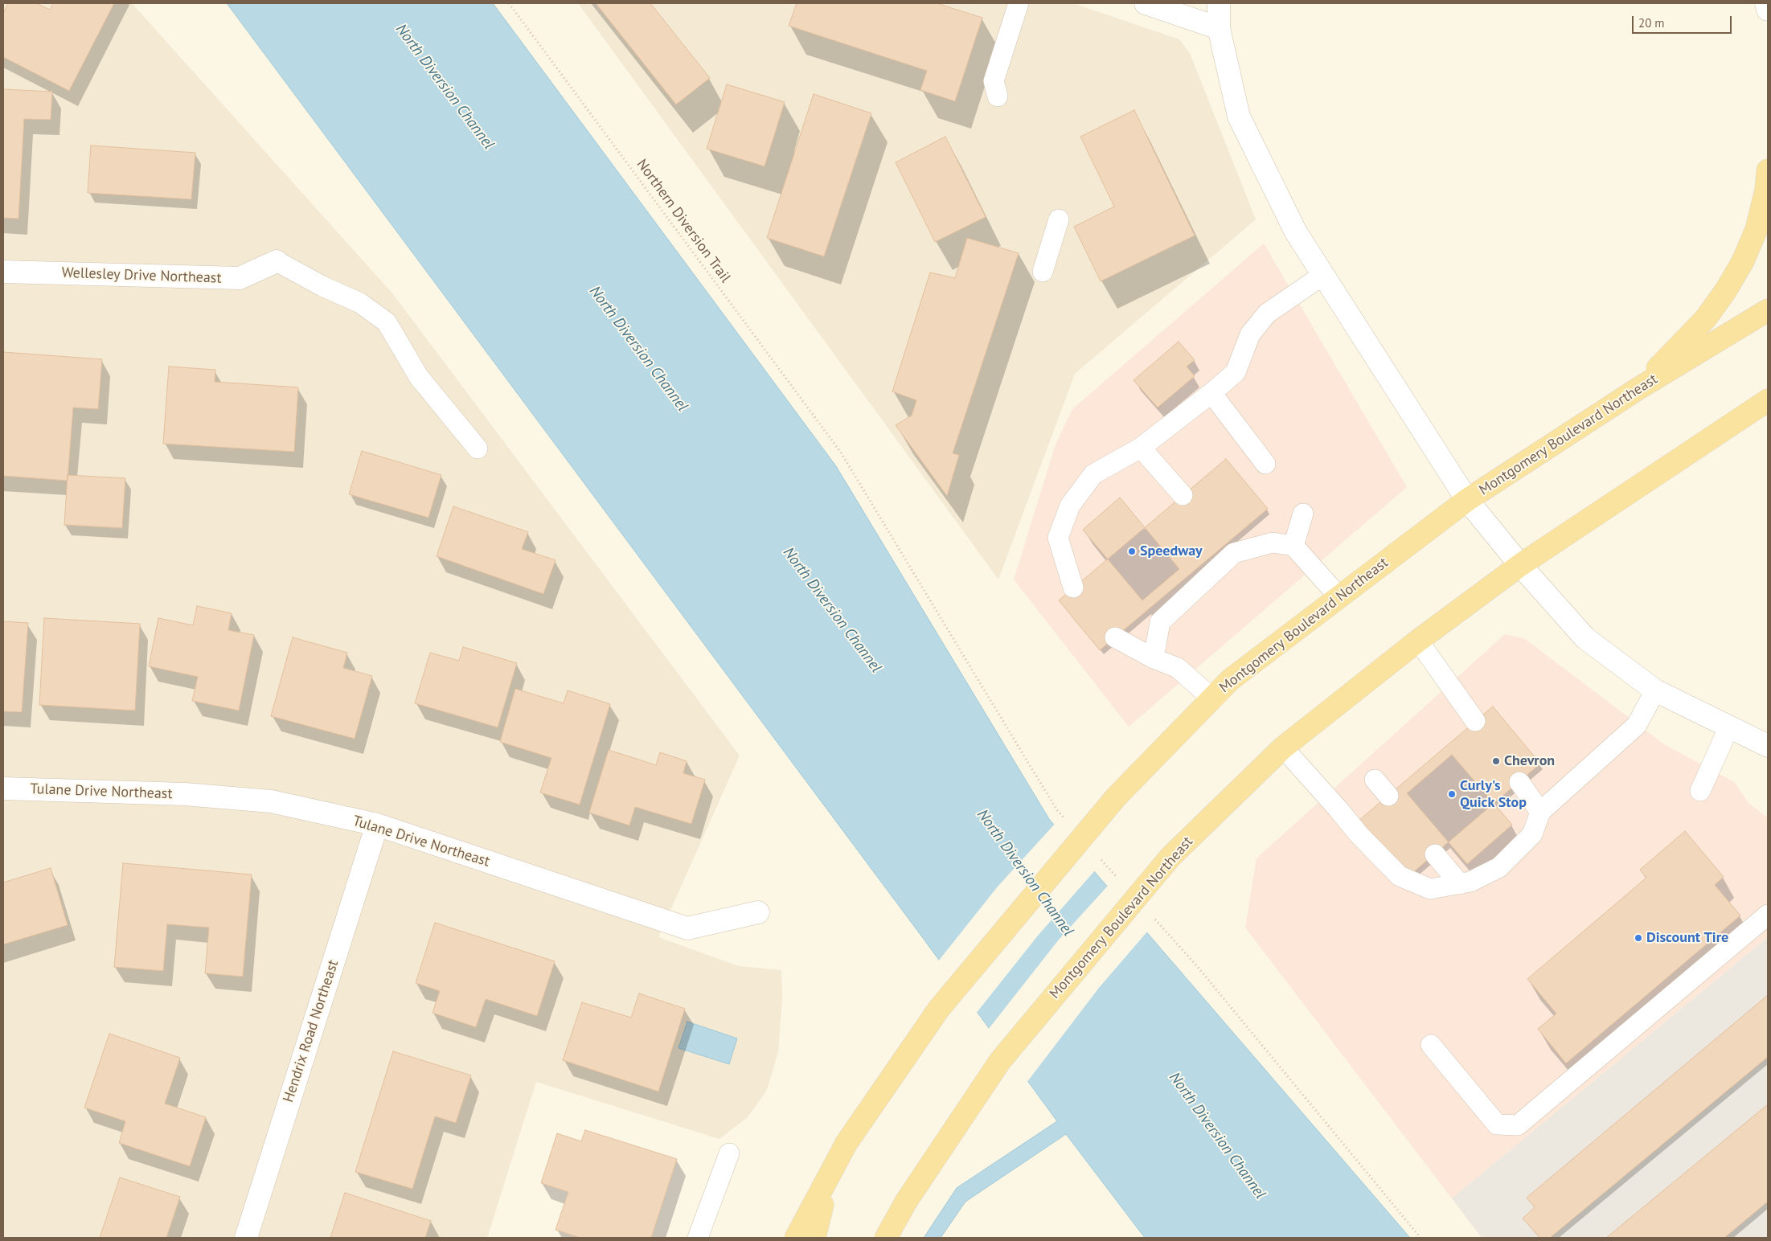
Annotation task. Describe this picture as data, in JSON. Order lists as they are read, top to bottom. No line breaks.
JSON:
{"streets":{"main road":["Montgomery Boulevard Northeast"],"street":["Wellesley Drive Northeast","Tulane Drive Northeast","Hendrix Road Northeast"],"path":["Northern Diversion Trail"]},"crossings":[["Tulane Drive Northeast","Hendrix Road Northeast"]],"water":["North Diversion Channel"],"places":["Speedway","Chevron","Curly's Quick Stop","Discount Tire"],"scale_bar":"20 m"}
